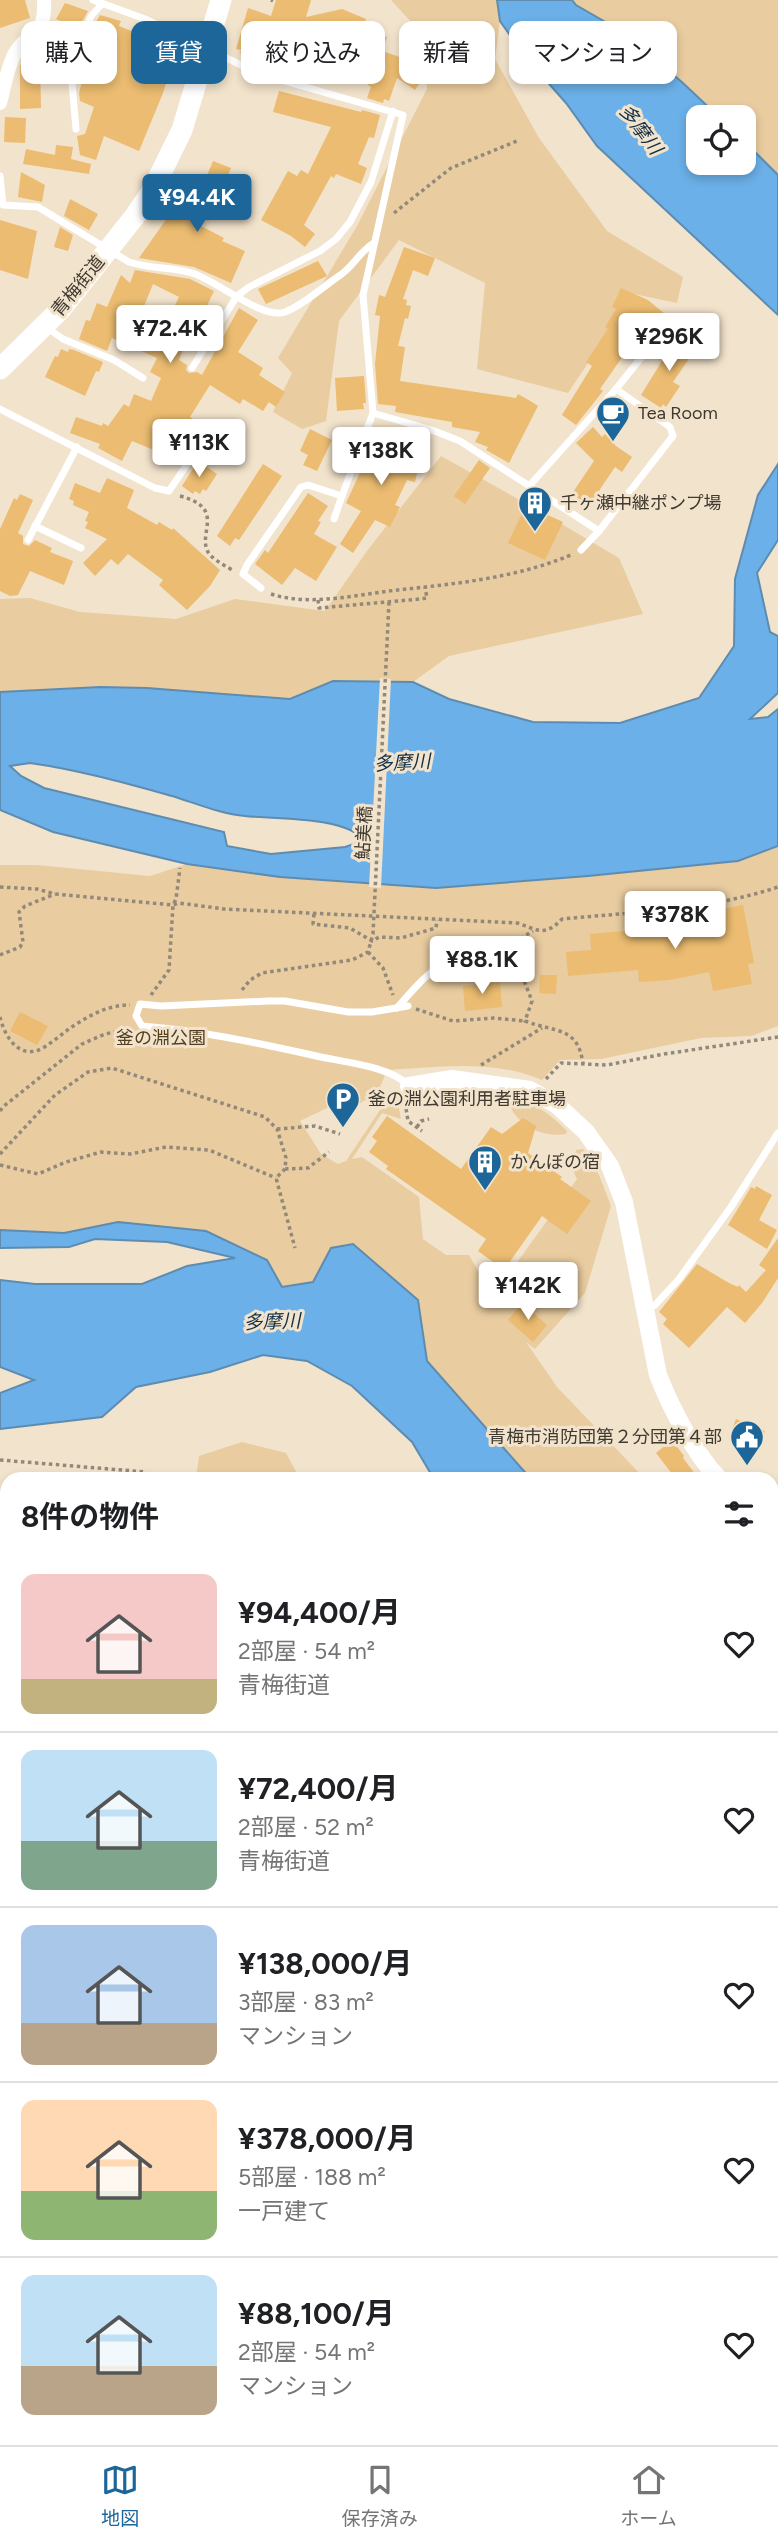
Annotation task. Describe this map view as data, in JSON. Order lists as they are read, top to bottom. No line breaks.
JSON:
{"streets":{"main road":["青梅街道"],"path":["鮎美橋"]},"water":["多摩川"],"parks":["釜の淵公園"],"places":{"cafe":["Tea Room"],"building":["千ヶ瀬中継ポンプ場","かんぽの宿"],"parking":["釜の淵公園利用者駐車場"],"public building":["青梅市消防団第２分団第４部"]},"page":{"chip":["購入","賃貸","絞り込み","新着","マンション"],"price":["¥94.4K","¥72.4K","¥296K","¥113K","¥138K","¥378K","¥88.1K","¥142K"],"heading":"8件の物件","list":[{"name":"¥94,400/月","note":"2部屋 · 54 m² · 青梅街道"},{"name":"¥72,400/月","note":"2部屋 · 52 m² · 青梅街道"},{"name":"¥138,000/月","note":"3部屋 · 83 m² · マンション"},{"name":"¥378,000/月","note":"5部屋 · 188 m² · 一戸建て"},{"name":"¥88,100/月","note":"2部屋 · 54 m² · マンション"}],"tabs":["地図","保存済み","ホーム"]}}
